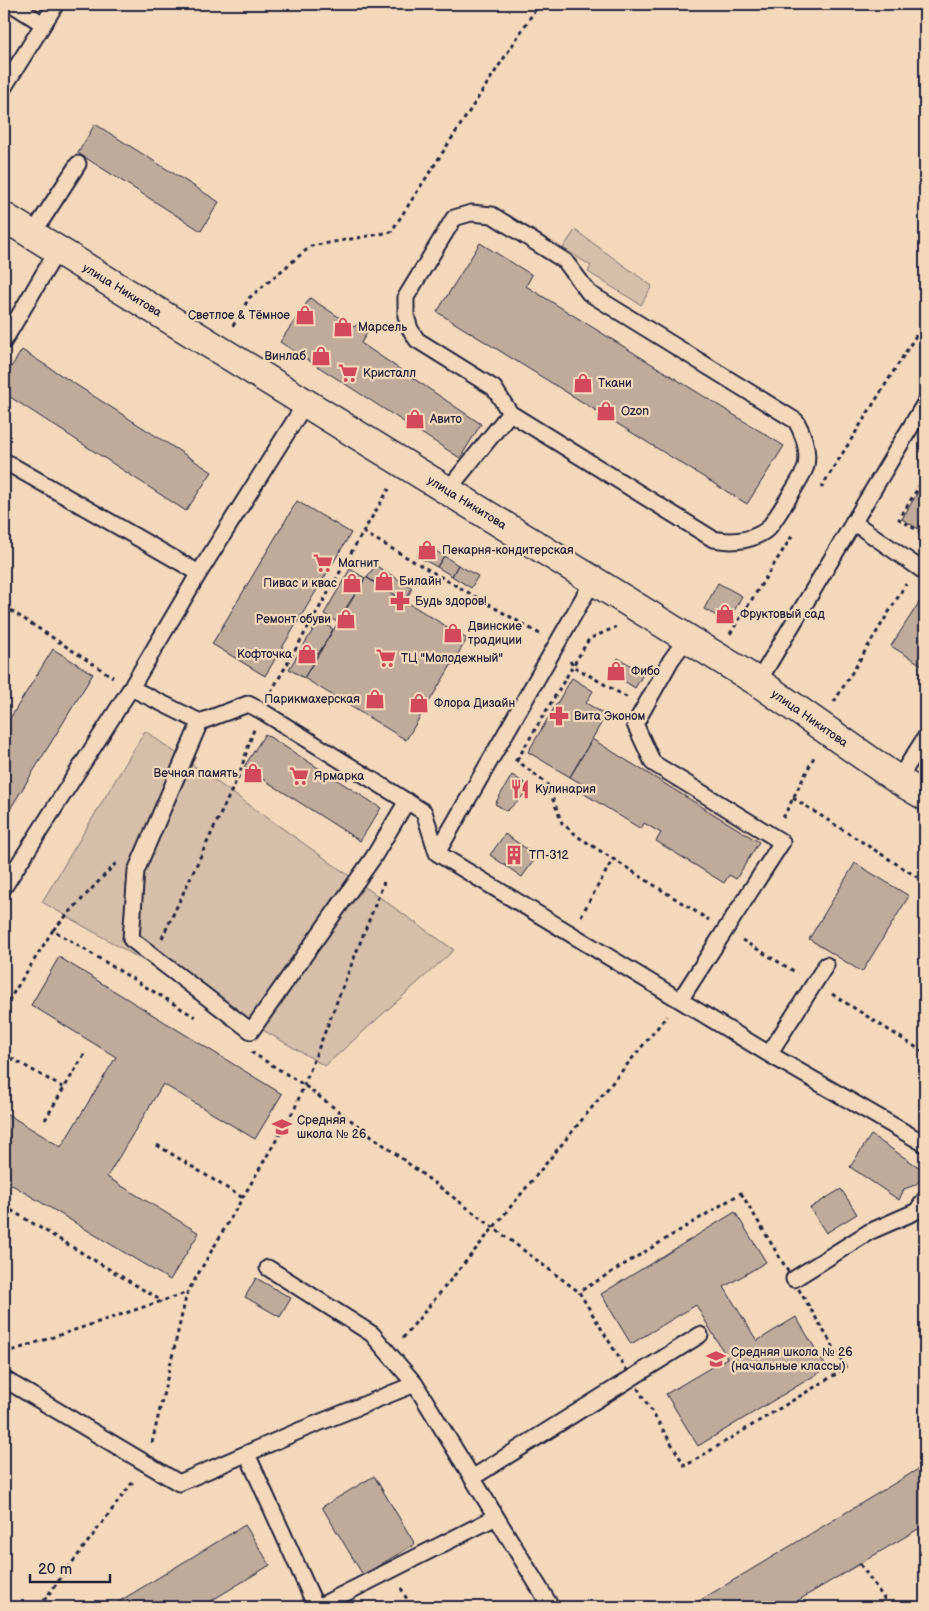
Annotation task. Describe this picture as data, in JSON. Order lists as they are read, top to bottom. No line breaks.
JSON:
{"streets":{"street":["улица Никитова"]},"places":{"shop":["Светлое & Тёмное","Марсель","Винлаб","Ткани","Ozon","Авито","Пекарня-кондитерская","Билайн","Пивас и квас","Фруктовый сад","Ремонт обуви","Двинские традиции","Кофточка","Фибо","Парикмахерская","Флора Дизайн","Вечная память"],"supermarket":["Кристалл","Магнит","ТЦ \"Молодежный\"","Ярмарка"],"pharmacy":["Будь здоров!","Вита Эконом"],"restaurant":["Кулинария"],"building":["ТП-312"],"school or university":["Средняя школа № 26","Средняя школа № 26 (начальные классы)"]},"scale_bar":"20 m"}
